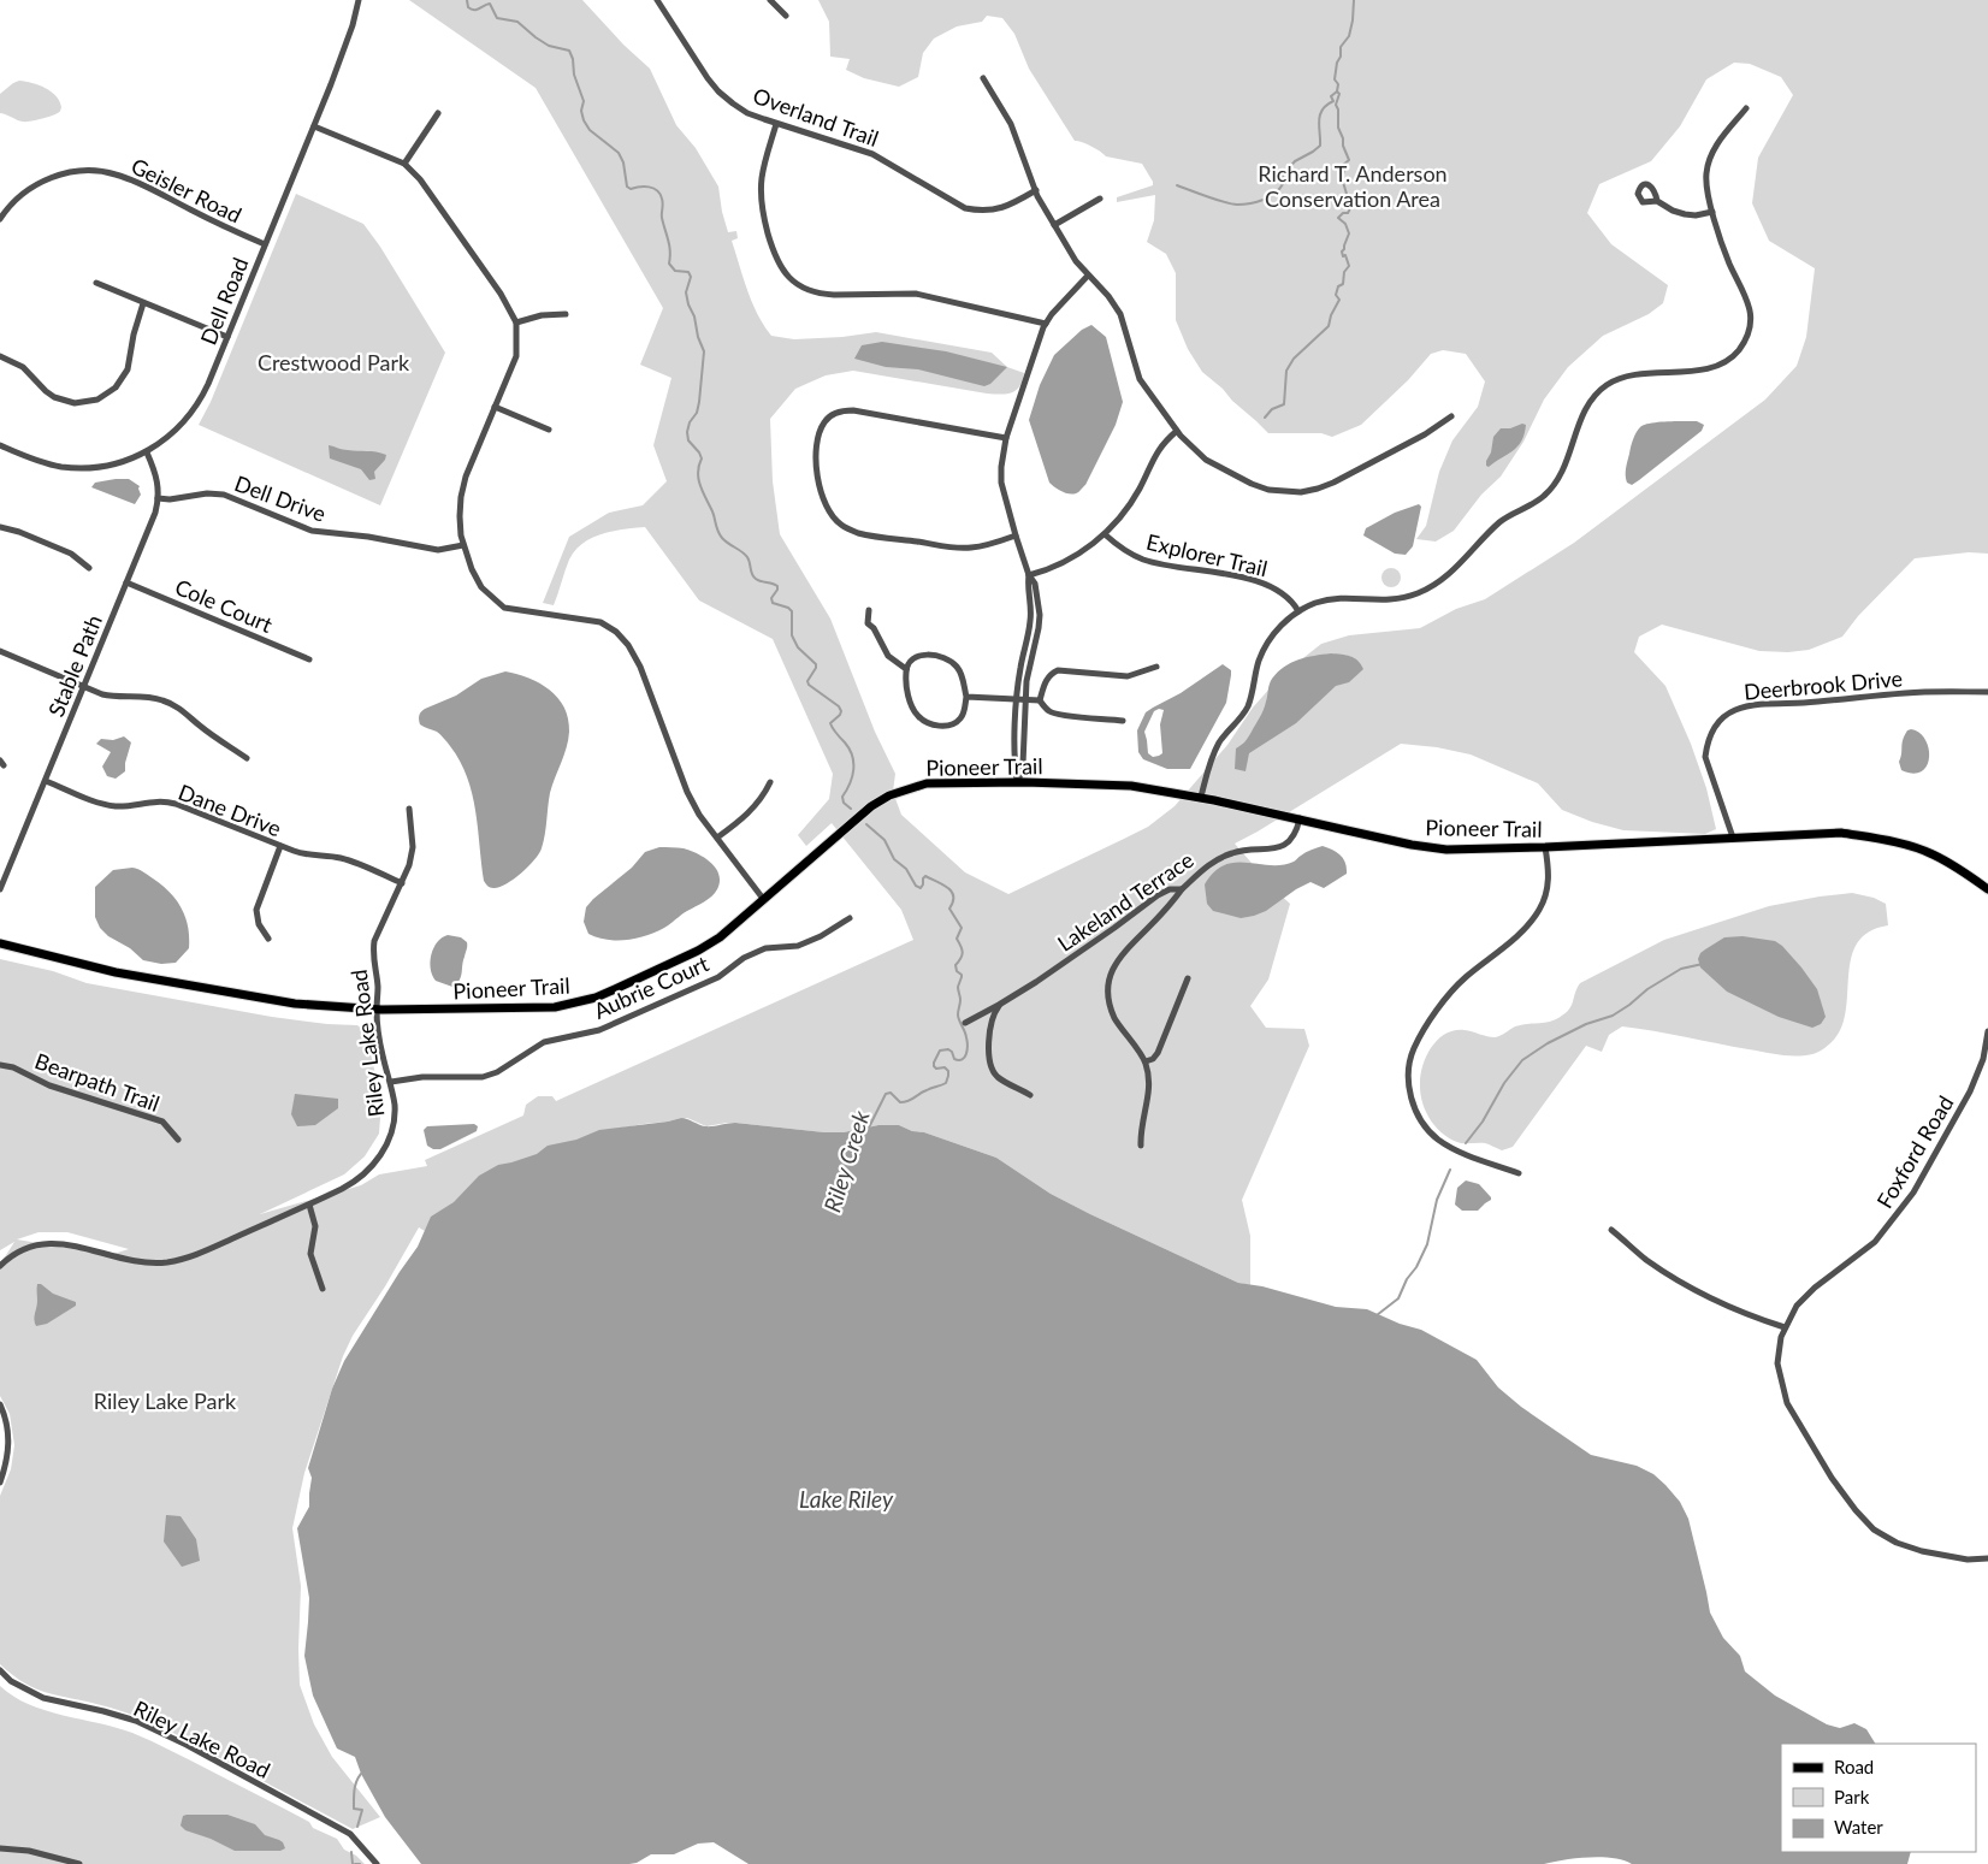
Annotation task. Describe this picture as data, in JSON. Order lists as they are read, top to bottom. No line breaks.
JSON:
{"streets":{"main road":["Pioneer Trail"],"street":["Overland Trail","Geisler Road","Dell Road","Dell Drive","Explorer Trail","Cole Court","Stable Path","Deerbrook Drive","Dane Drive","Lakeland Terrace","Aubrie Court","Riley Lake Road","Bearpath Trail","Foxford Road"]},"crossings":[["Geisler Road","Dell Road"],["Dell Road","Stable Path"],["Dell Drive","Stable Path"],["Cole Court","Stable Path"],["Stable Path","Dane Drive"],["Deerbrook Drive","Pioneer Trail"],["Pioneer Trail","Lakeland Terrace"],["Pioneer Trail","Riley Lake Road"],["Dane Drive","Riley Lake Road"],["Aubrie Court","Riley Lake Road"]],"water":["Riley Creek","Lake Riley"],"parks":["Richard T. Anderson Conservation Area","Crestwood Park","Riley Lake Park"],"legend":["Road","Park","Water"]}
